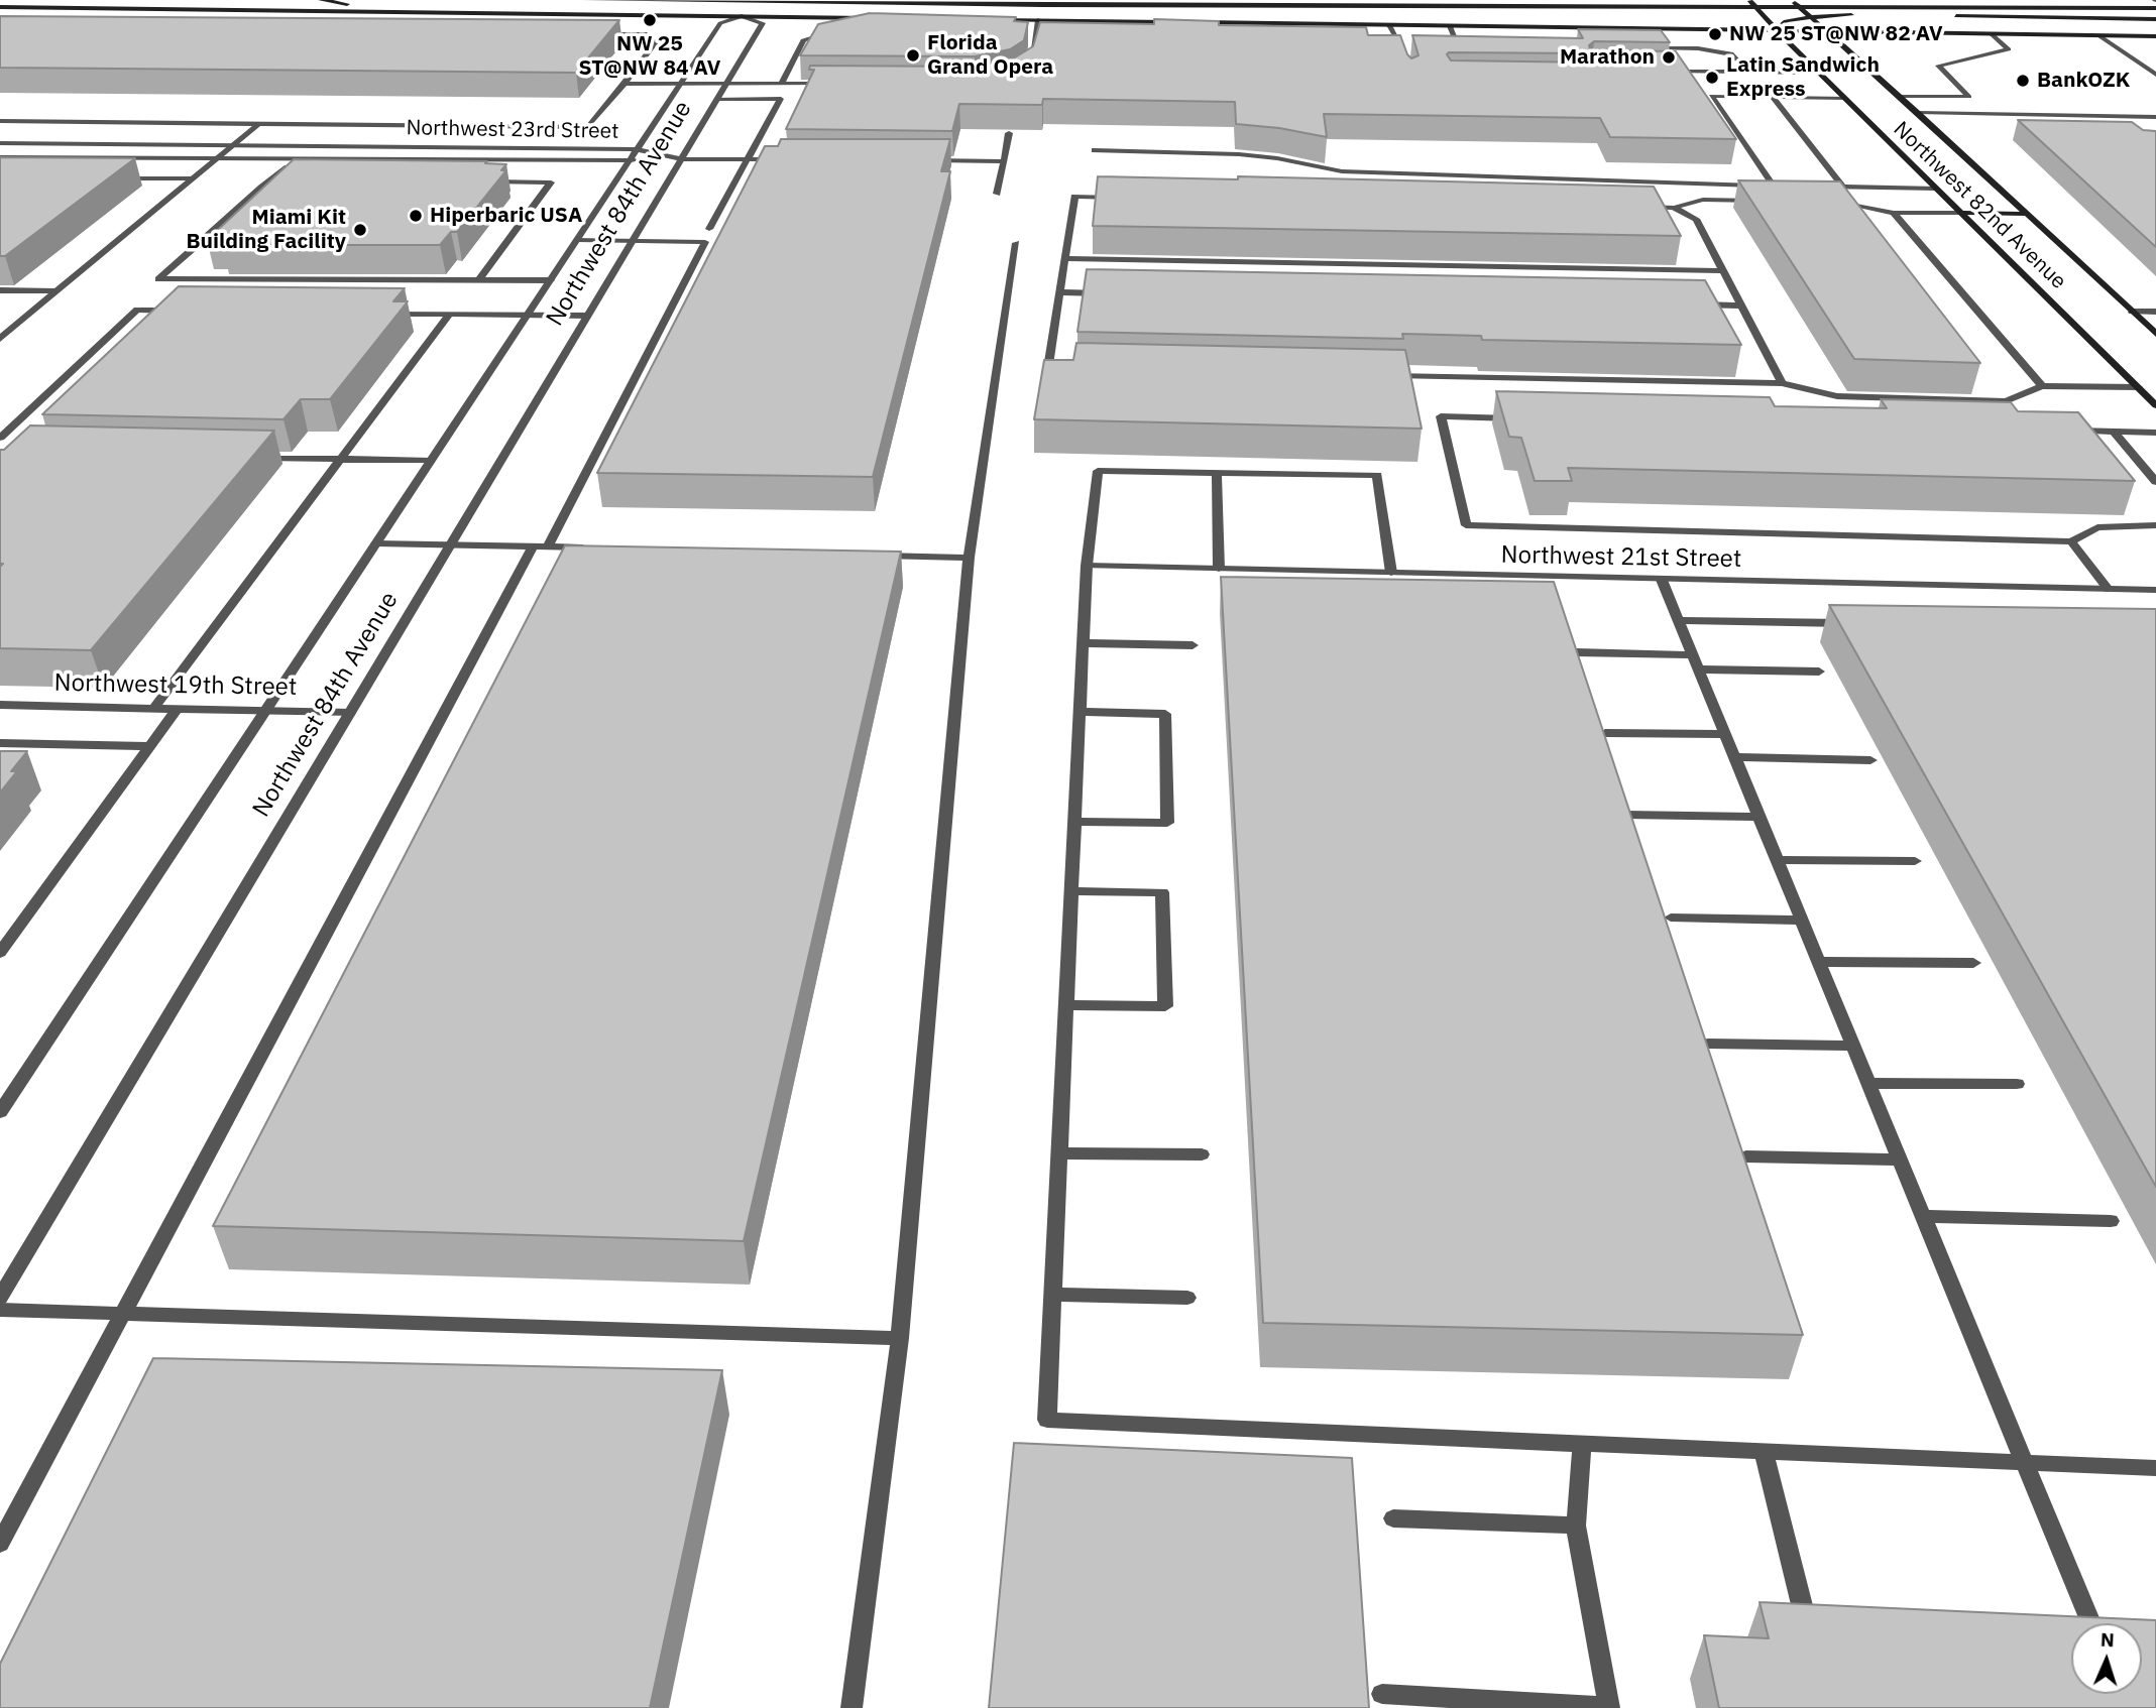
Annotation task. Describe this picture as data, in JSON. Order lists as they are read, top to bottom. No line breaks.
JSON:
{"streets":{"main road":["Northwest 82nd Avenue"],"street":["Northwest 23rd Street","Northwest 84th Avenue","Northwest 21st Street","Northwest 19th Street"]},"crossings":[["Northwest 23rd Street","Northwest 84th Avenue"],["Northwest 84th Avenue","Northwest 19th Street"]],"places":["NW 25 ST@NW 84 AV","NW 25 ST@NW 82 AV","Florida Grand Opera","Marathon","Latin Sandwich Express","BankOZK","Hiperbaric USA","Miami Kit Building Facility"],"north":"top"}
